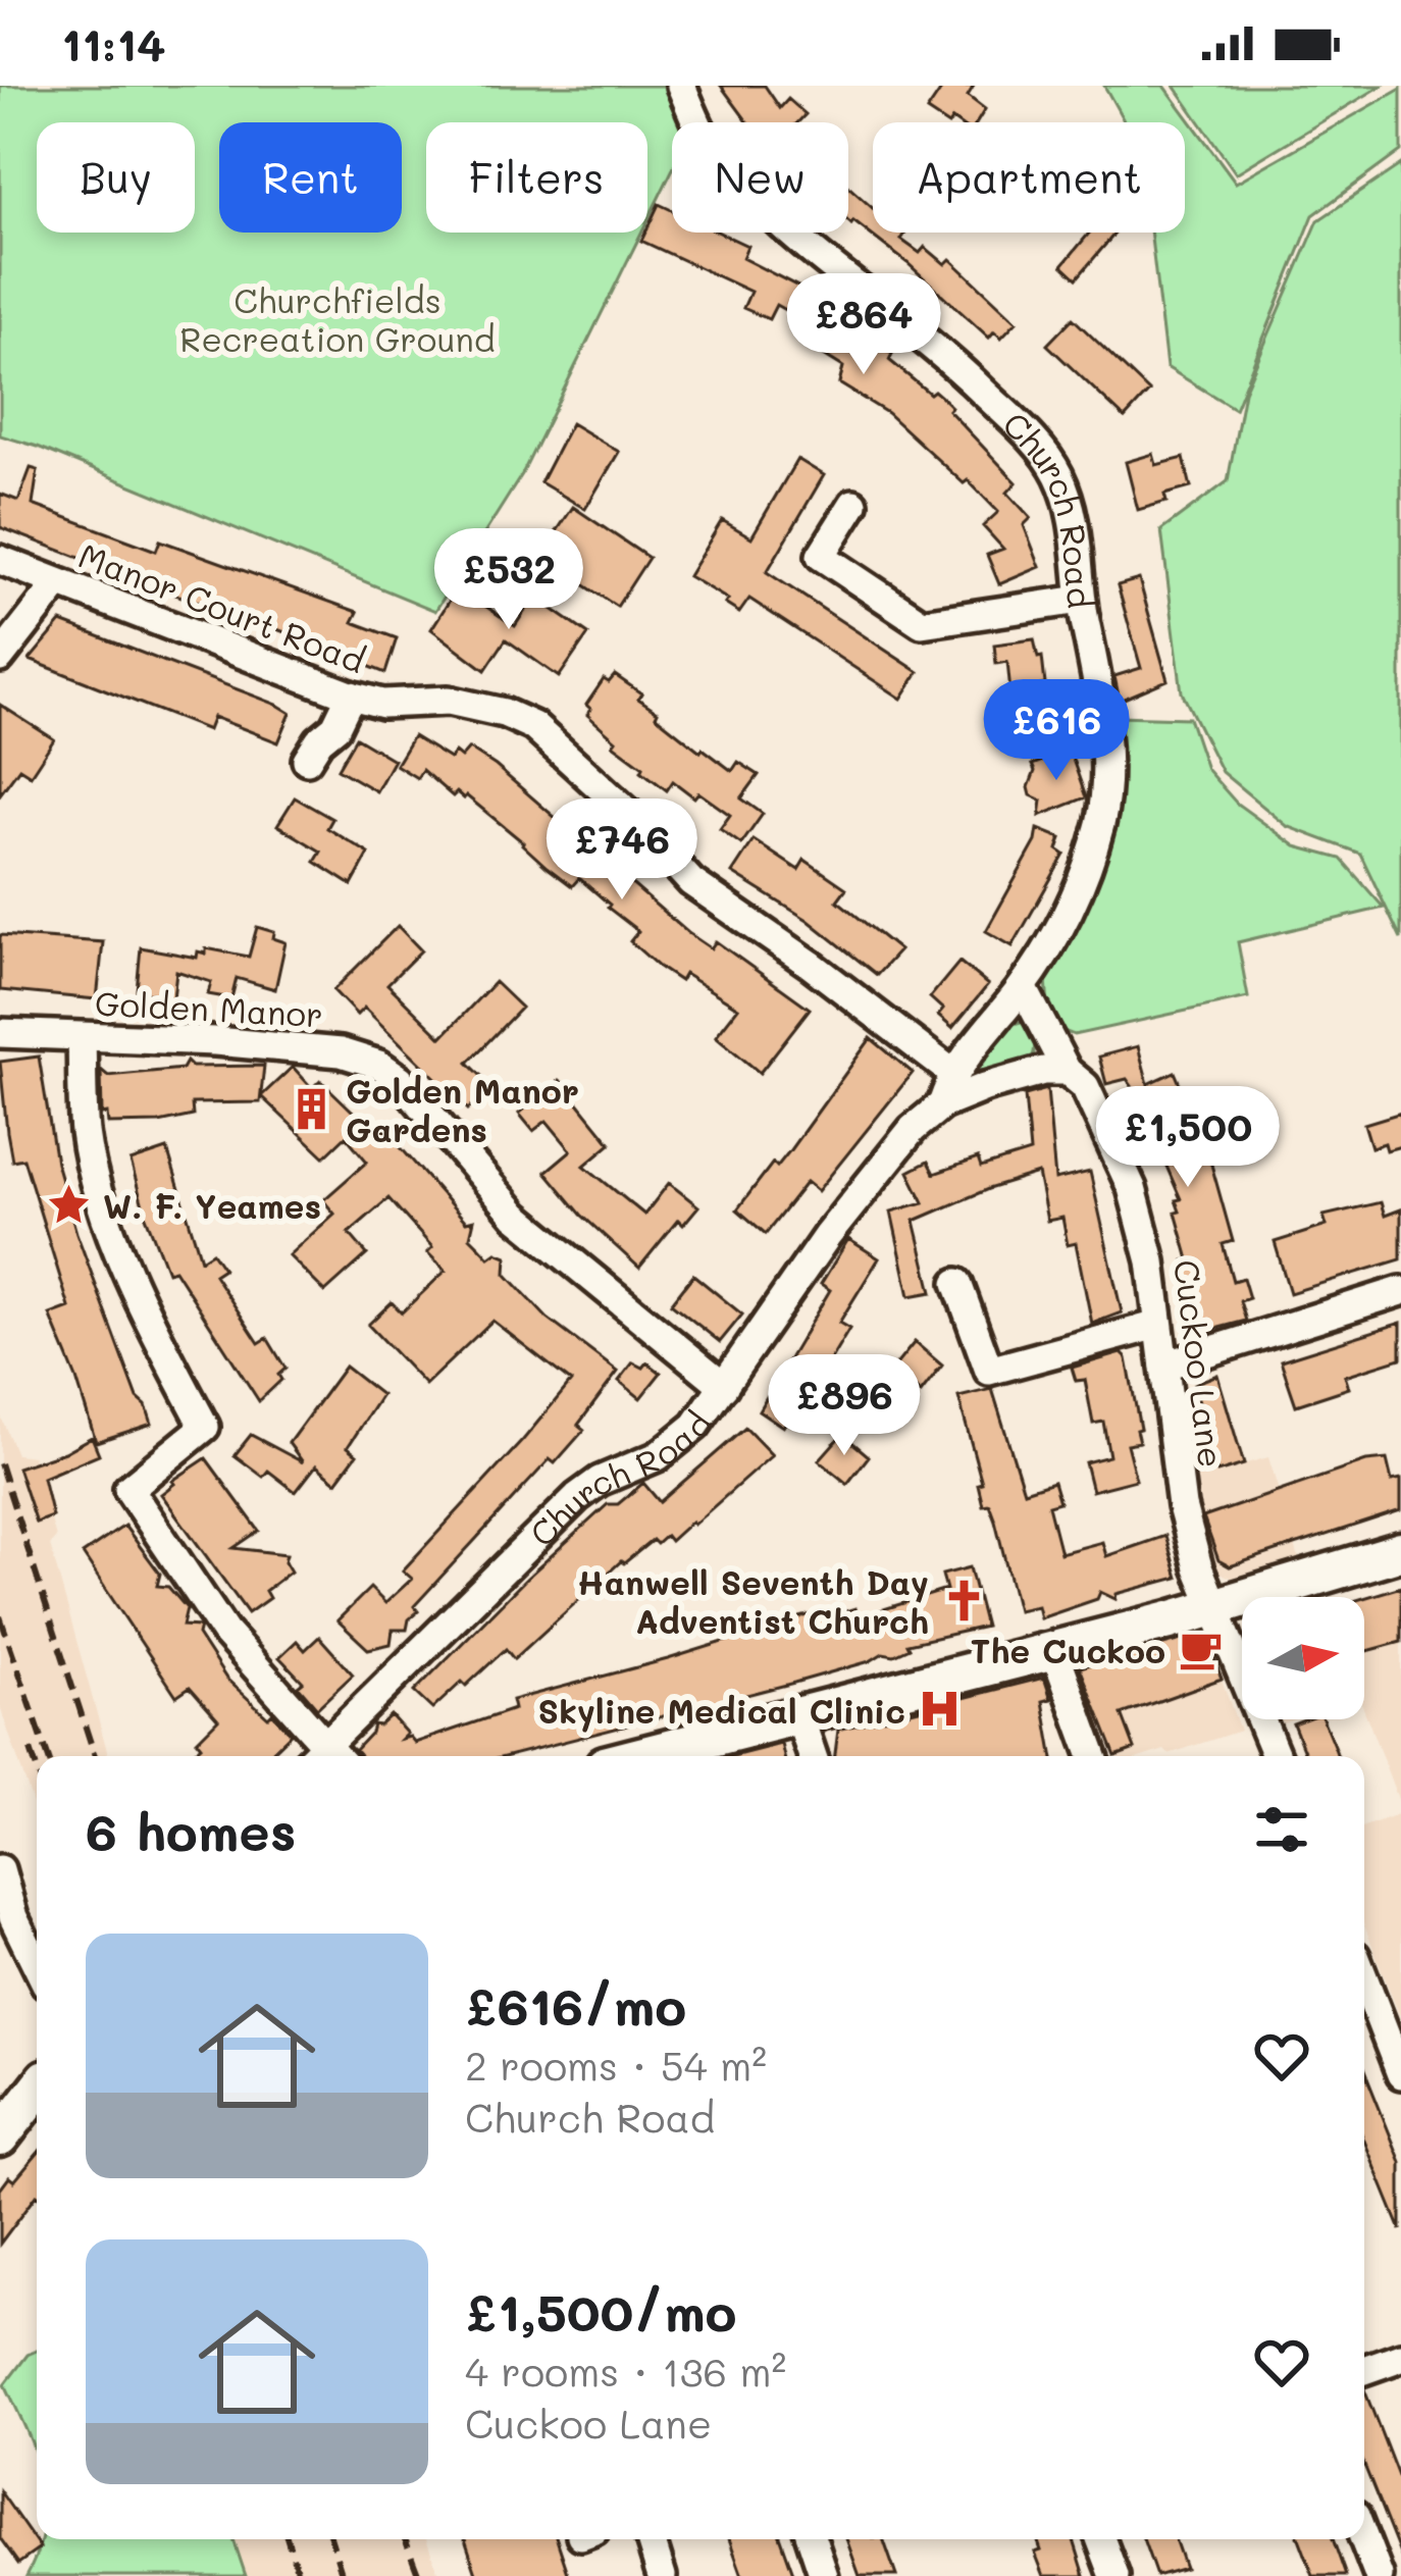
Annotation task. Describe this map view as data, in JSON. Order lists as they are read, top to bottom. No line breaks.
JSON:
{"streets":{"street":["Church Road","Manor Court Road","Golden Manor","Cuckoo Lane"]},"crossings":[["Church Road","Manor Court Road"],["Church Road","Golden Manor"],["Church Road","Cuckoo Lane"]],"parks":["Churchfields Recreation Ground"],"places":{"building":["Golden Manor Gardens"],"place":["W. F. Yeames"],"church":["Hanwell Seventh Day Adventist Church"],"cafe":["The Cuckoo"],"hospital":["Skyline Medical Clinic"]},"north":"right","page":{"status":"11:14","chip":["Buy","Rent","Filters","New","Apartment"],"price":["£864","£532","£616","£746","£1,500","£896"],"heading":"6 homes","list":[{"name":"£616/mo","note":"2 rooms · 54 m² · Church Road"},{"name":"£1,500/mo","note":"4 rooms · 136 m² · Cuckoo Lane"}]}}
